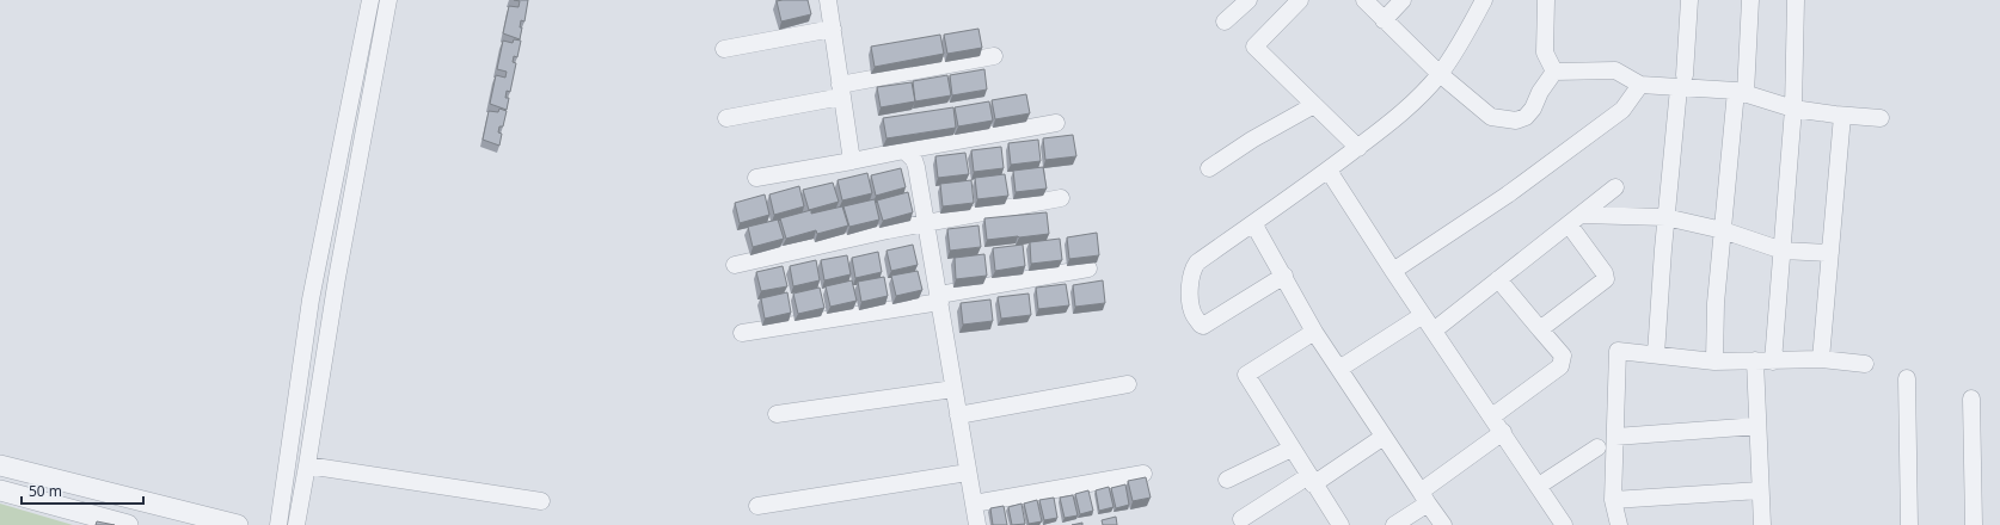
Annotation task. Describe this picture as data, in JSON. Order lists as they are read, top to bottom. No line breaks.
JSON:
{"scale_bar":"50 m"}
